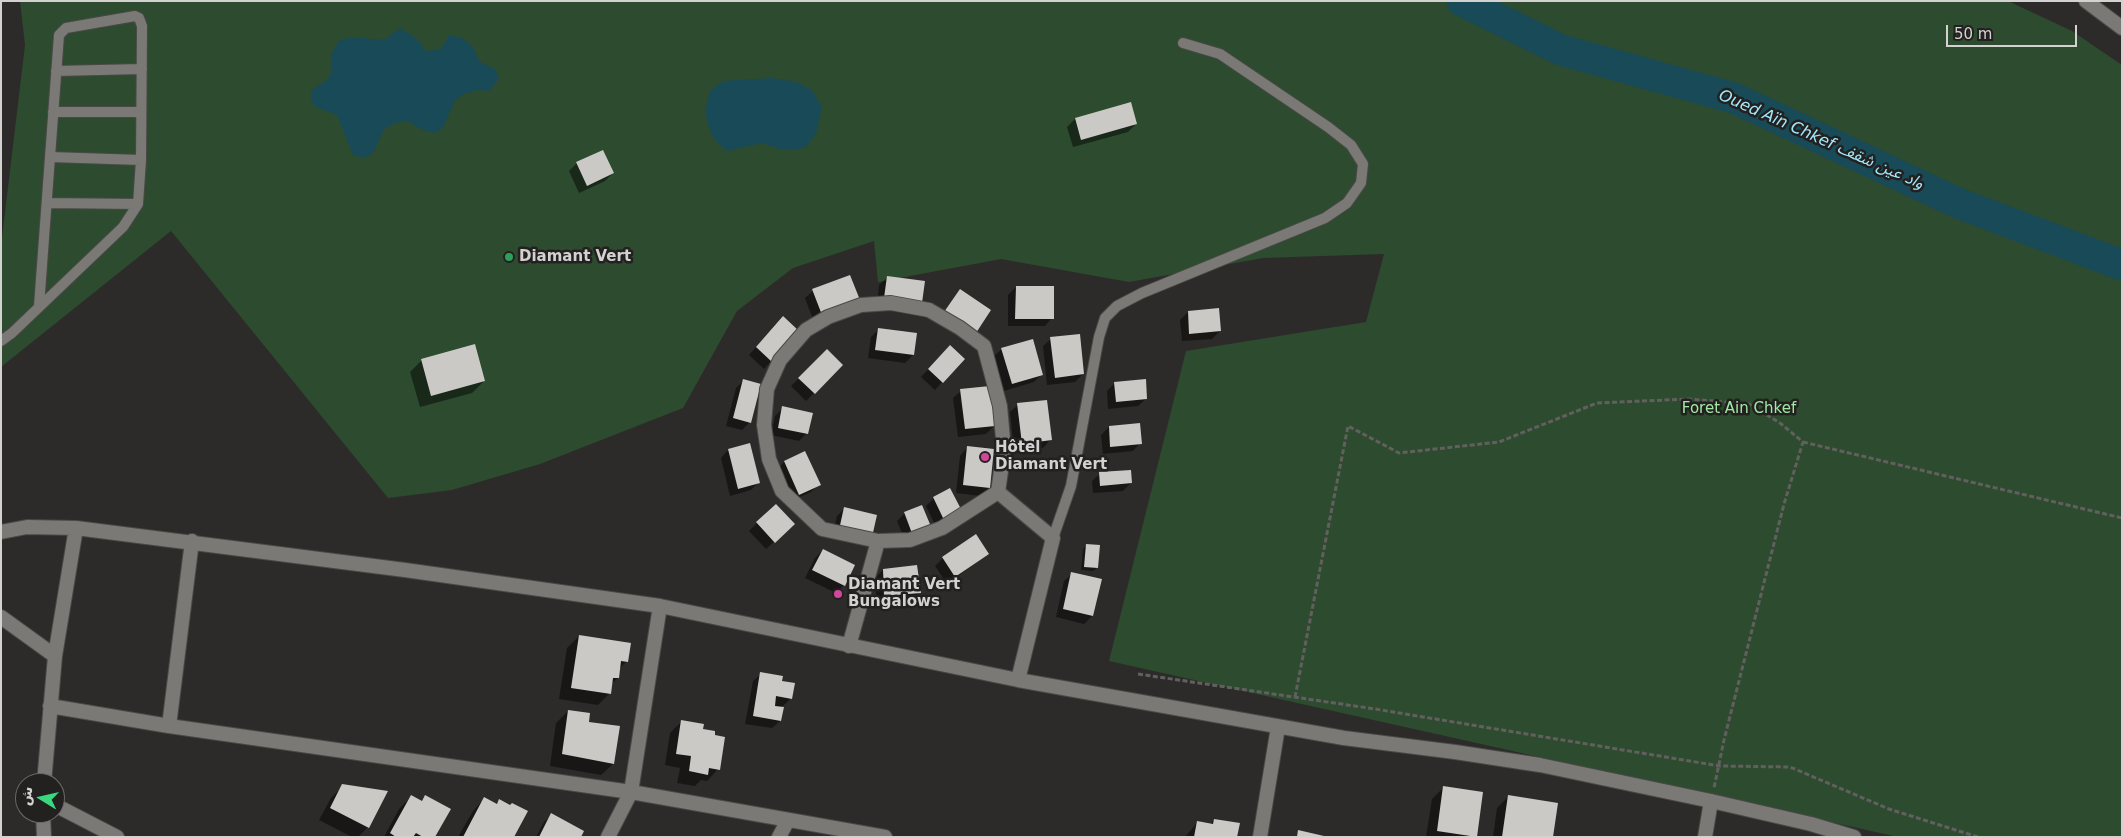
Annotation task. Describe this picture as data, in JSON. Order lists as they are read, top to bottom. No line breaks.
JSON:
{"water":["Oued Aïn Chkef واد عين شقف"],"parks":["Foret Ain Chkef"],"places":["Diamant Vert","Hôtel Diamant Vert","Diamant Vert Bungalows"],"scale_bar":"50 m","north":"left"}
